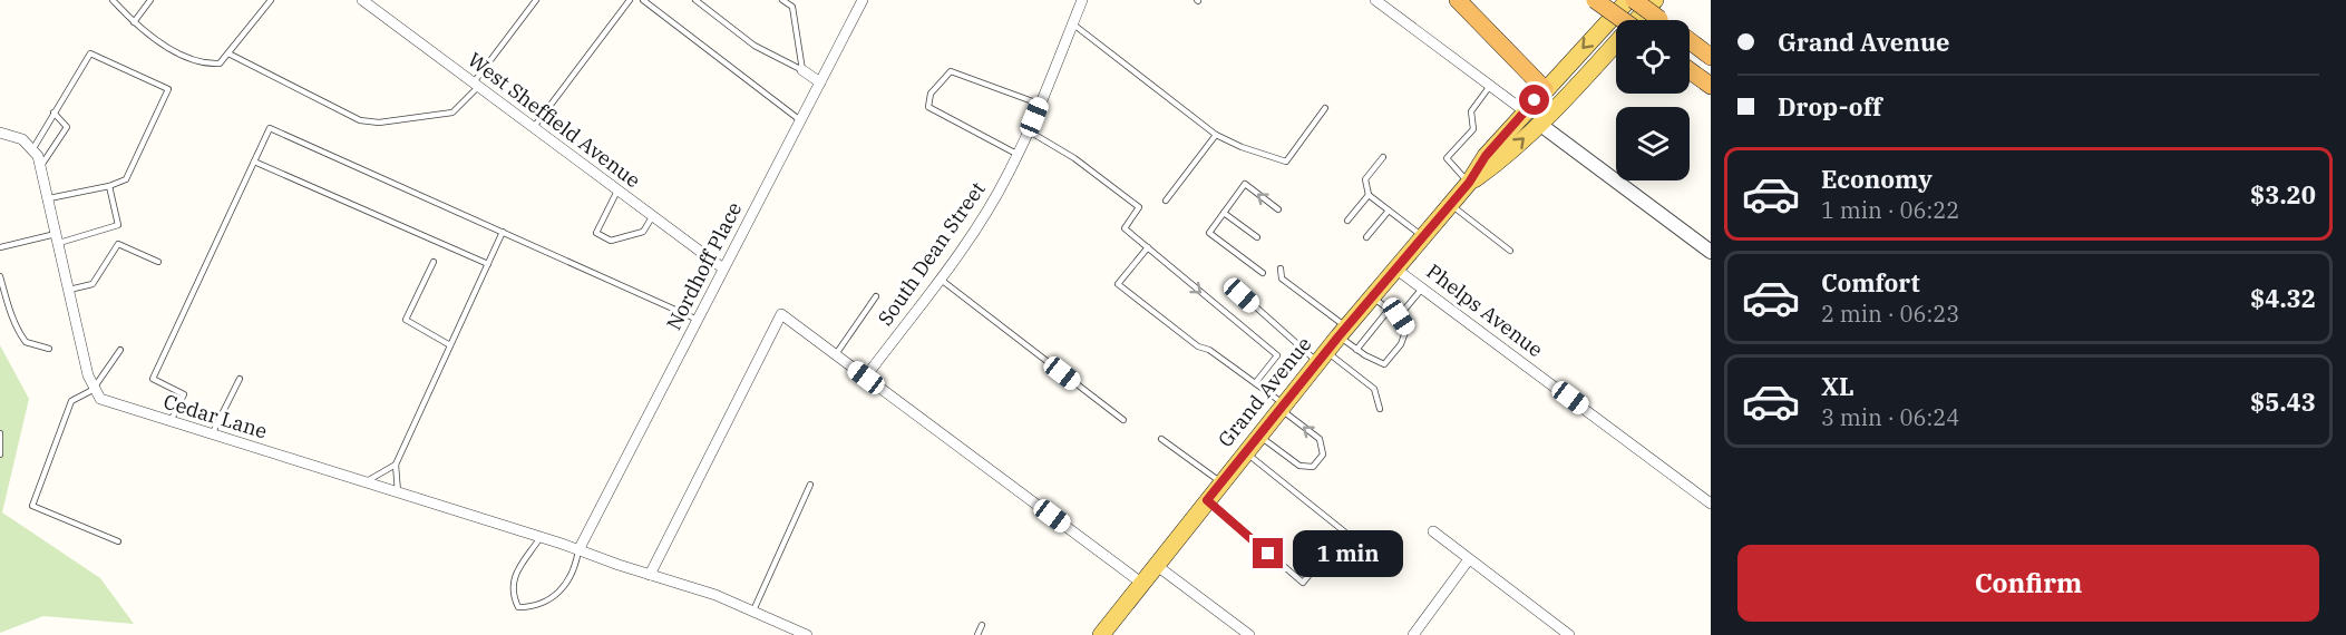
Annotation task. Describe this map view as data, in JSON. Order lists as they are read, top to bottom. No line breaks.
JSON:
{"streets":{"main road":["Grand Avenue"],"street":["West Sheffield Avenue","South Dean Street","Nordhoff Place","Phelps Avenue","Cedar Lane"]},"crossings":[["West Sheffield Avenue","Nordhoff Place"],["Nordhoff Place","Cedar Lane"],["Phelps Avenue","Grand Avenue"]],"page":{"banner":["Grand Avenue","Drop-off"],"list":[{"name":"Economy","note":"1 min · 06:22","value":"$3.20"},{"name":"Comfort","note":"2 min · 06:23","value":"$4.32"},{"name":"XL","note":"3 min · 06:24","value":"$5.43"}],"bubble":"1 min","buttons":"Confirm"}}
